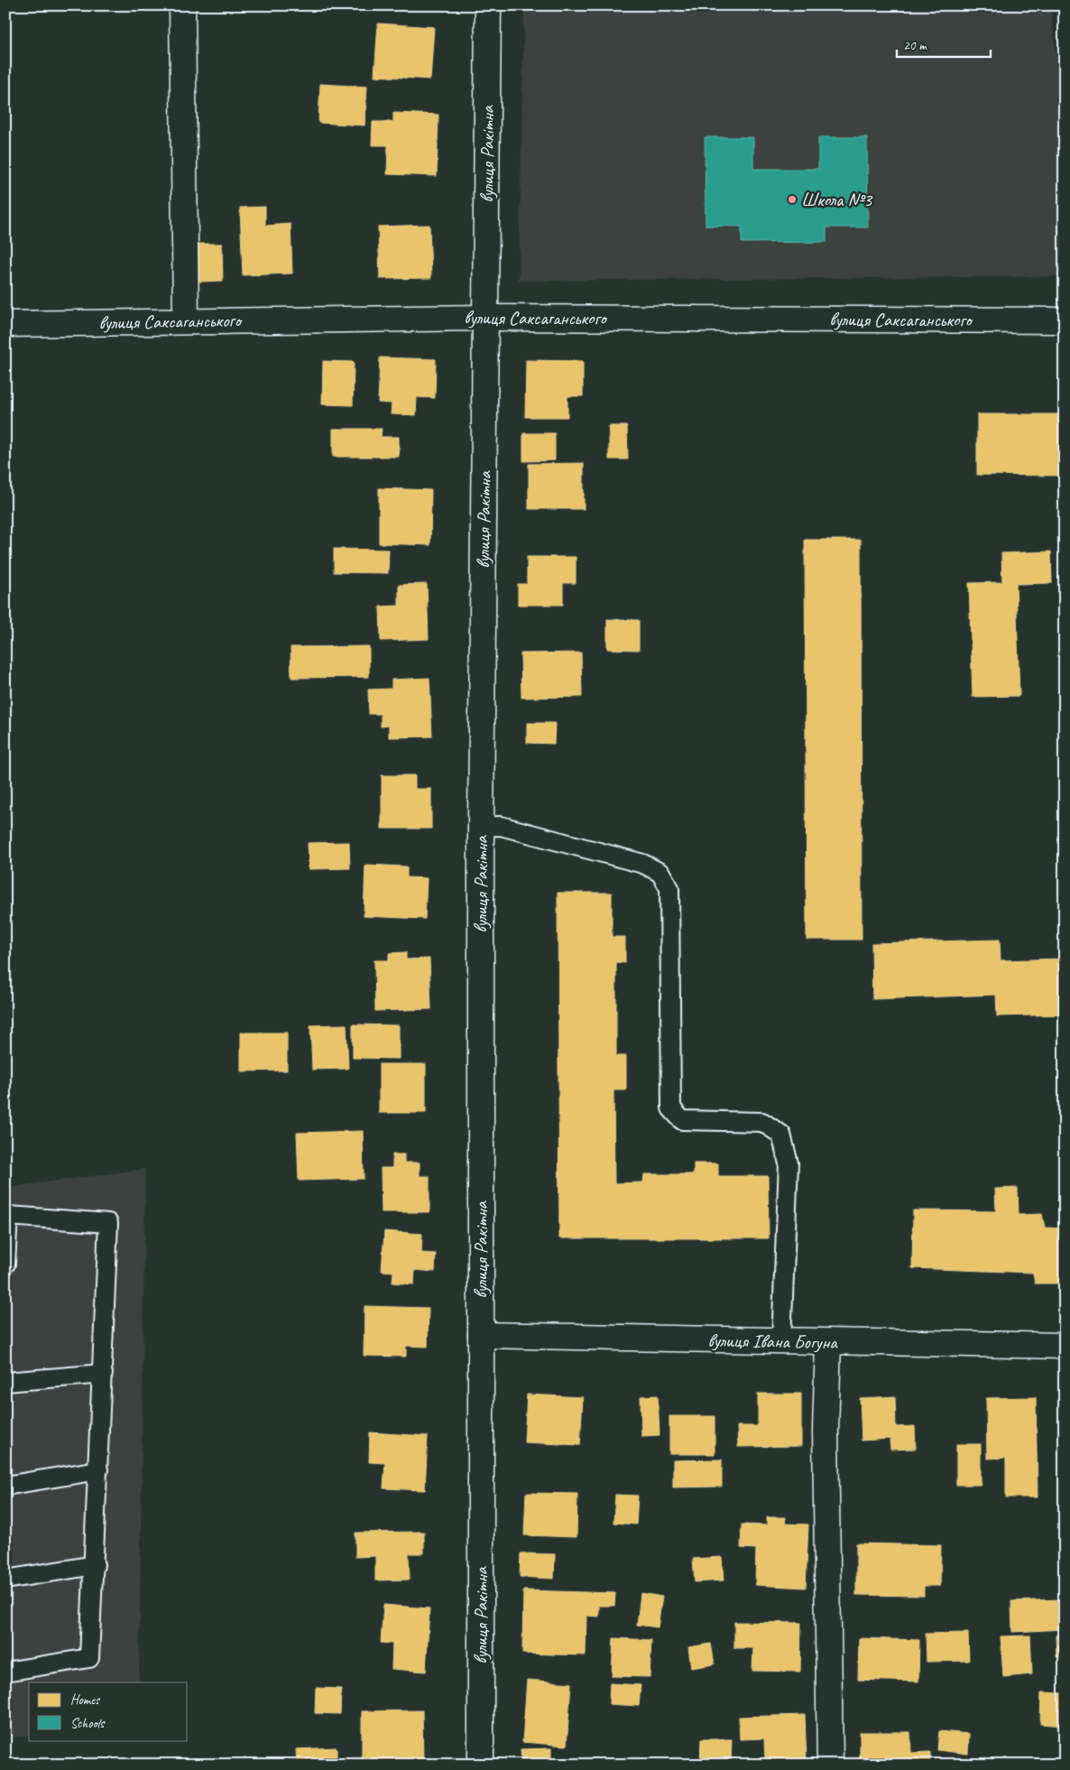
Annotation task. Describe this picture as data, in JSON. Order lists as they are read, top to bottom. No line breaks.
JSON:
{"streets":{"street":["вулиця Ракітна","вулиця Саксаганського","вулиця Івана Богуна"]},"crossings":[["вулиця Ракітна","вулиця Саксаганського"],["вулиця Ракітна","вулиця Івана Богуна"]],"places":["Школа №3"],"legend":["Homes","Schools"],"scale_bar":"20 m"}
